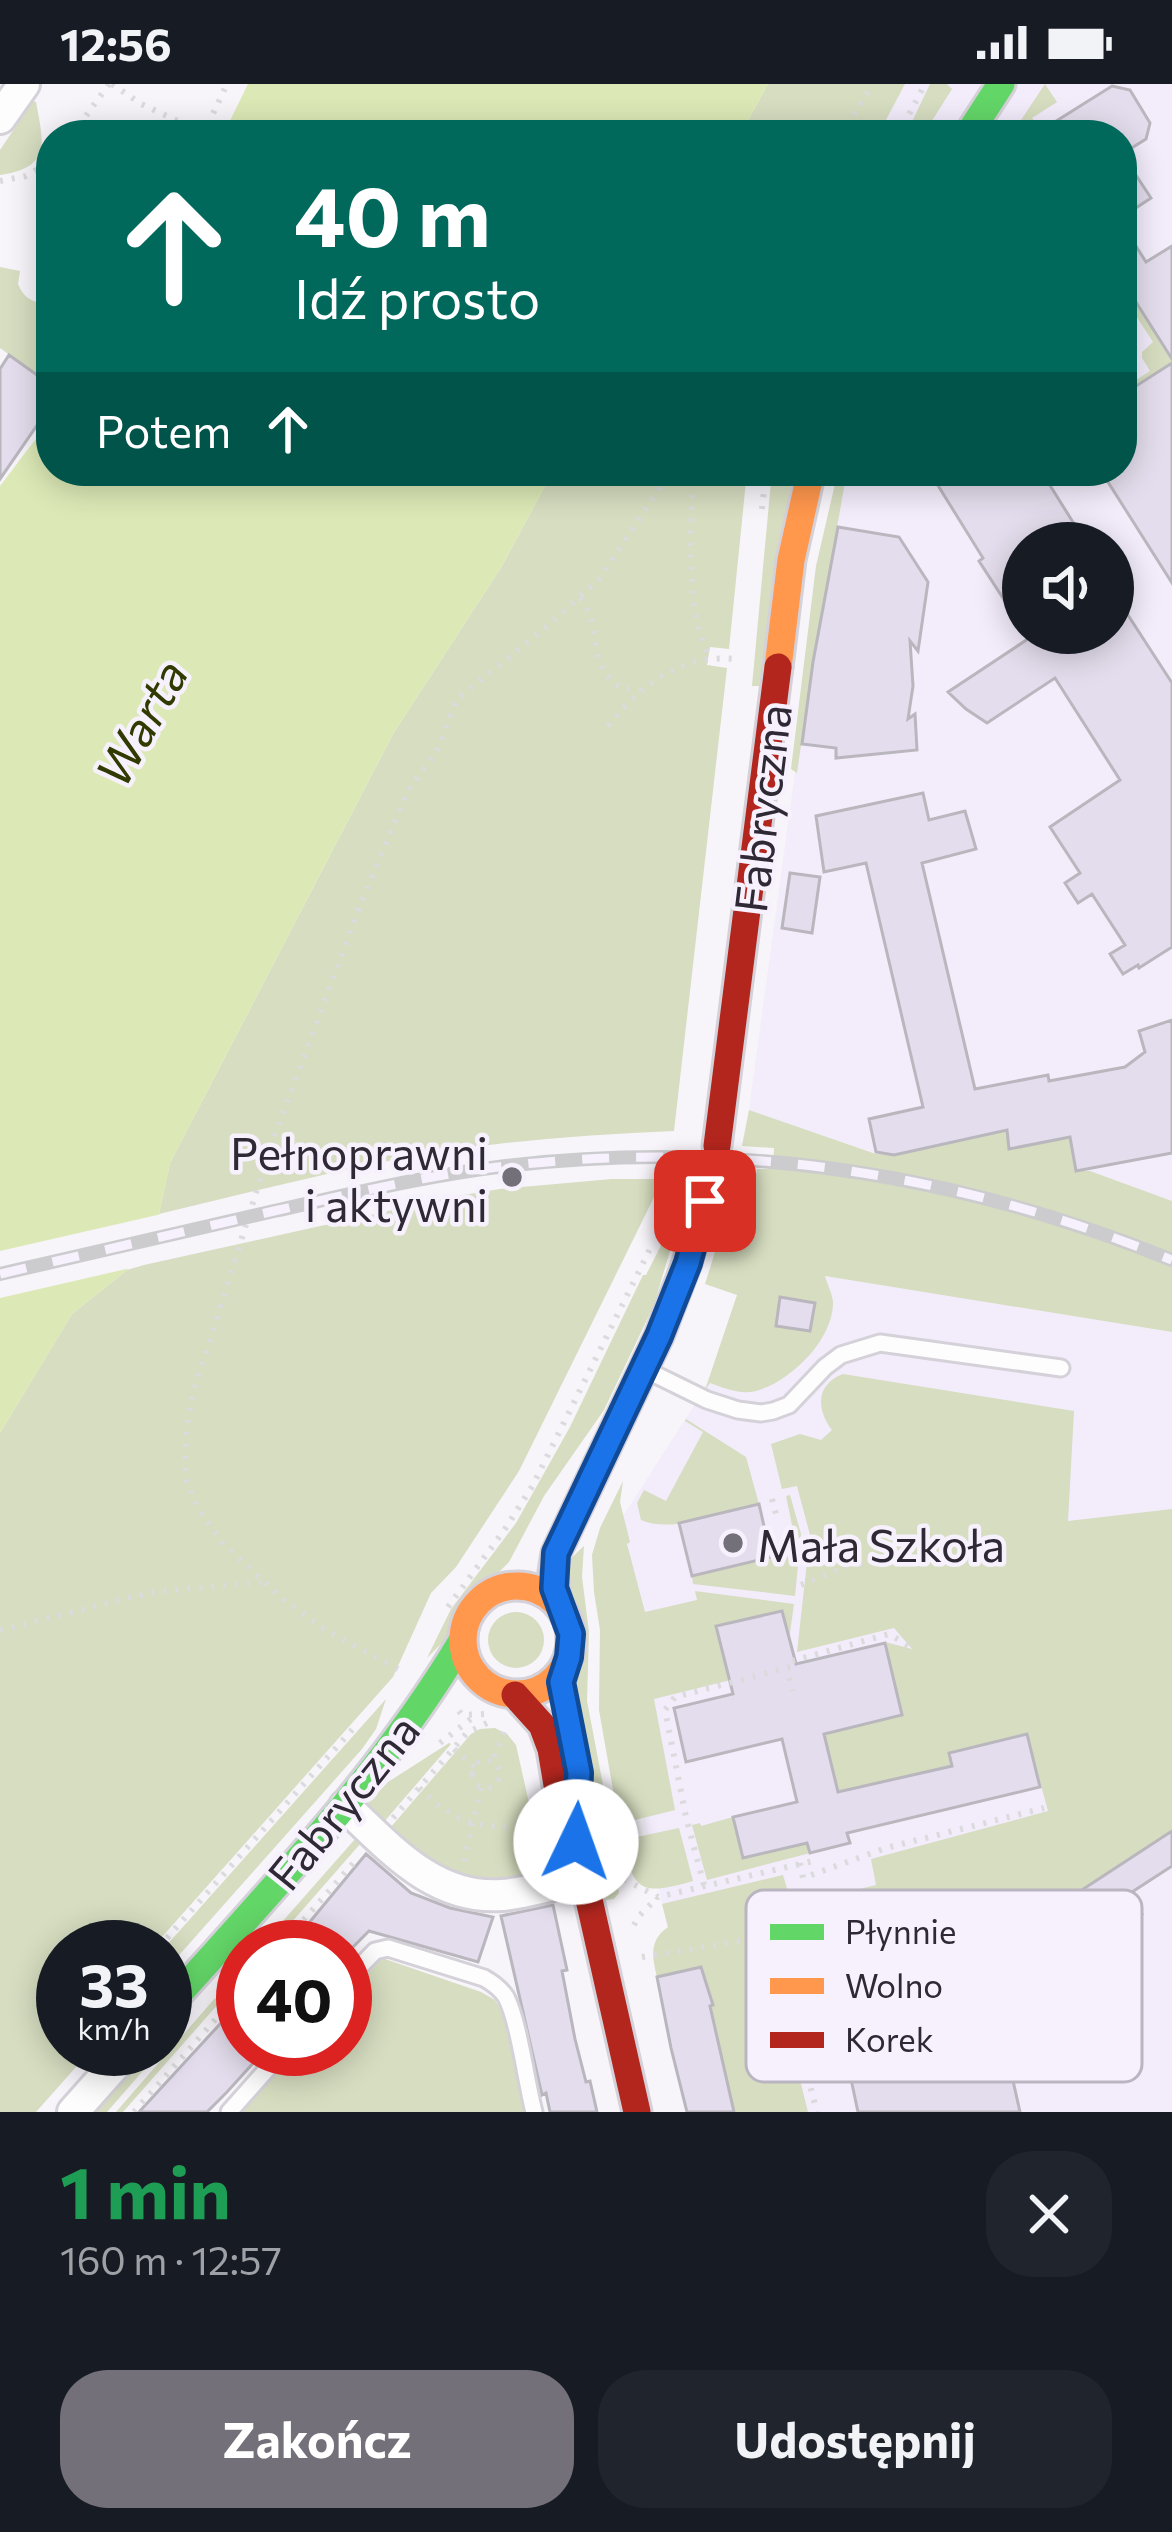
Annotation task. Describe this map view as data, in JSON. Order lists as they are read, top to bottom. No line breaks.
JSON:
{"streets":{"street":["Fabryczna"]},"water":["Warta"],"places":["Pełnoprawni i aktywni","Mała Szkoła"],"legend":["Płynnie","Wolno","Korek"],"page":{"status":"12:56","turn":["40 m","Idź prosto"],"then":"Potem","speed":"33 km/h","limit":"40","heading":["1 min","160 m · 12:57"],"buttons":["Zakończ","Udostępnij"]}}
